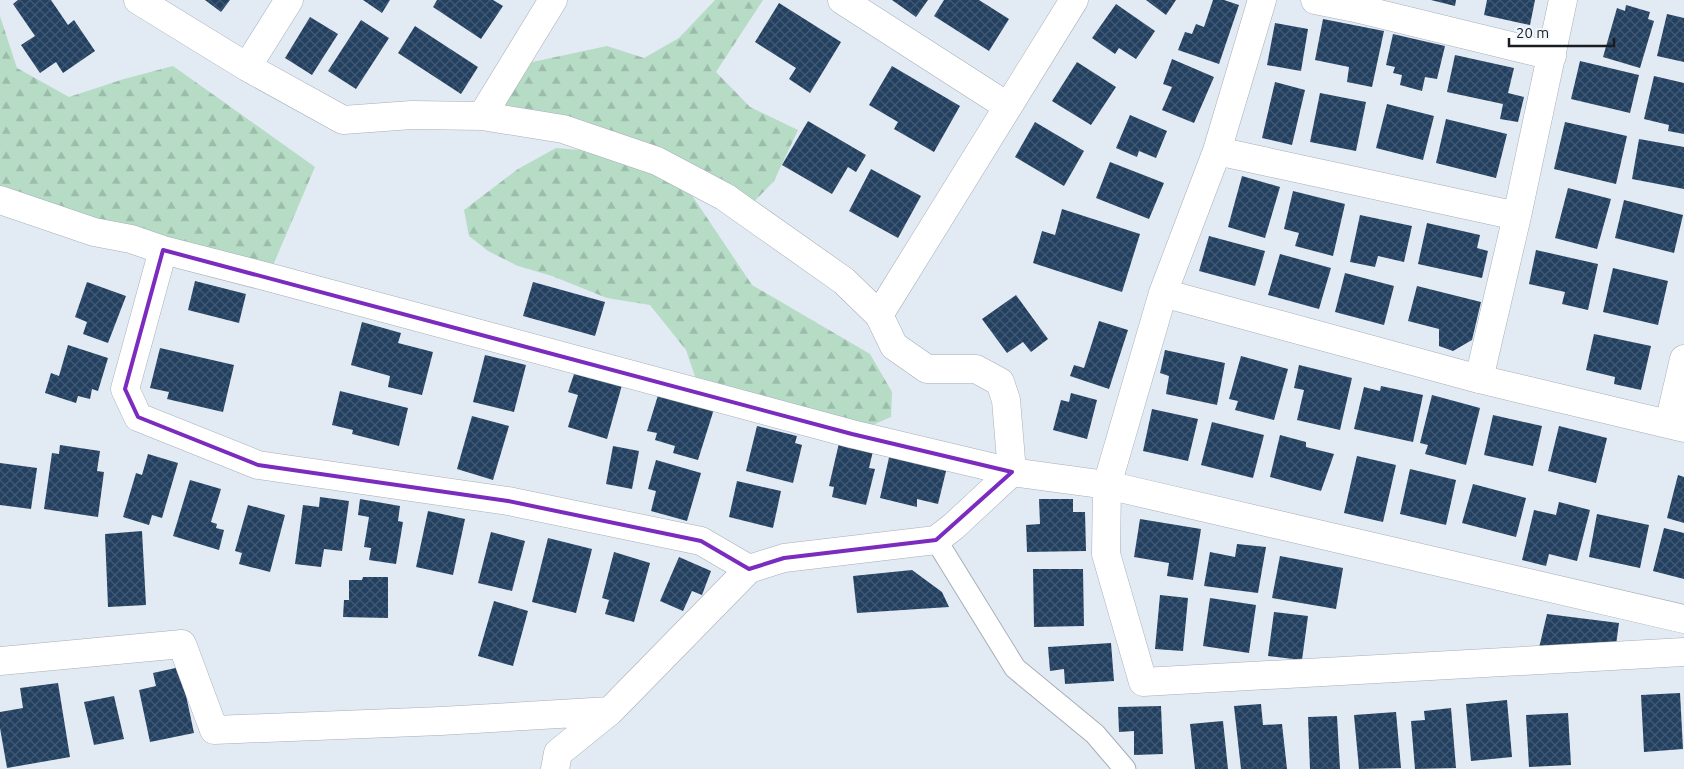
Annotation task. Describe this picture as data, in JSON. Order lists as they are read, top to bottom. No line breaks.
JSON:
{"scale_bar":"20 m"}
